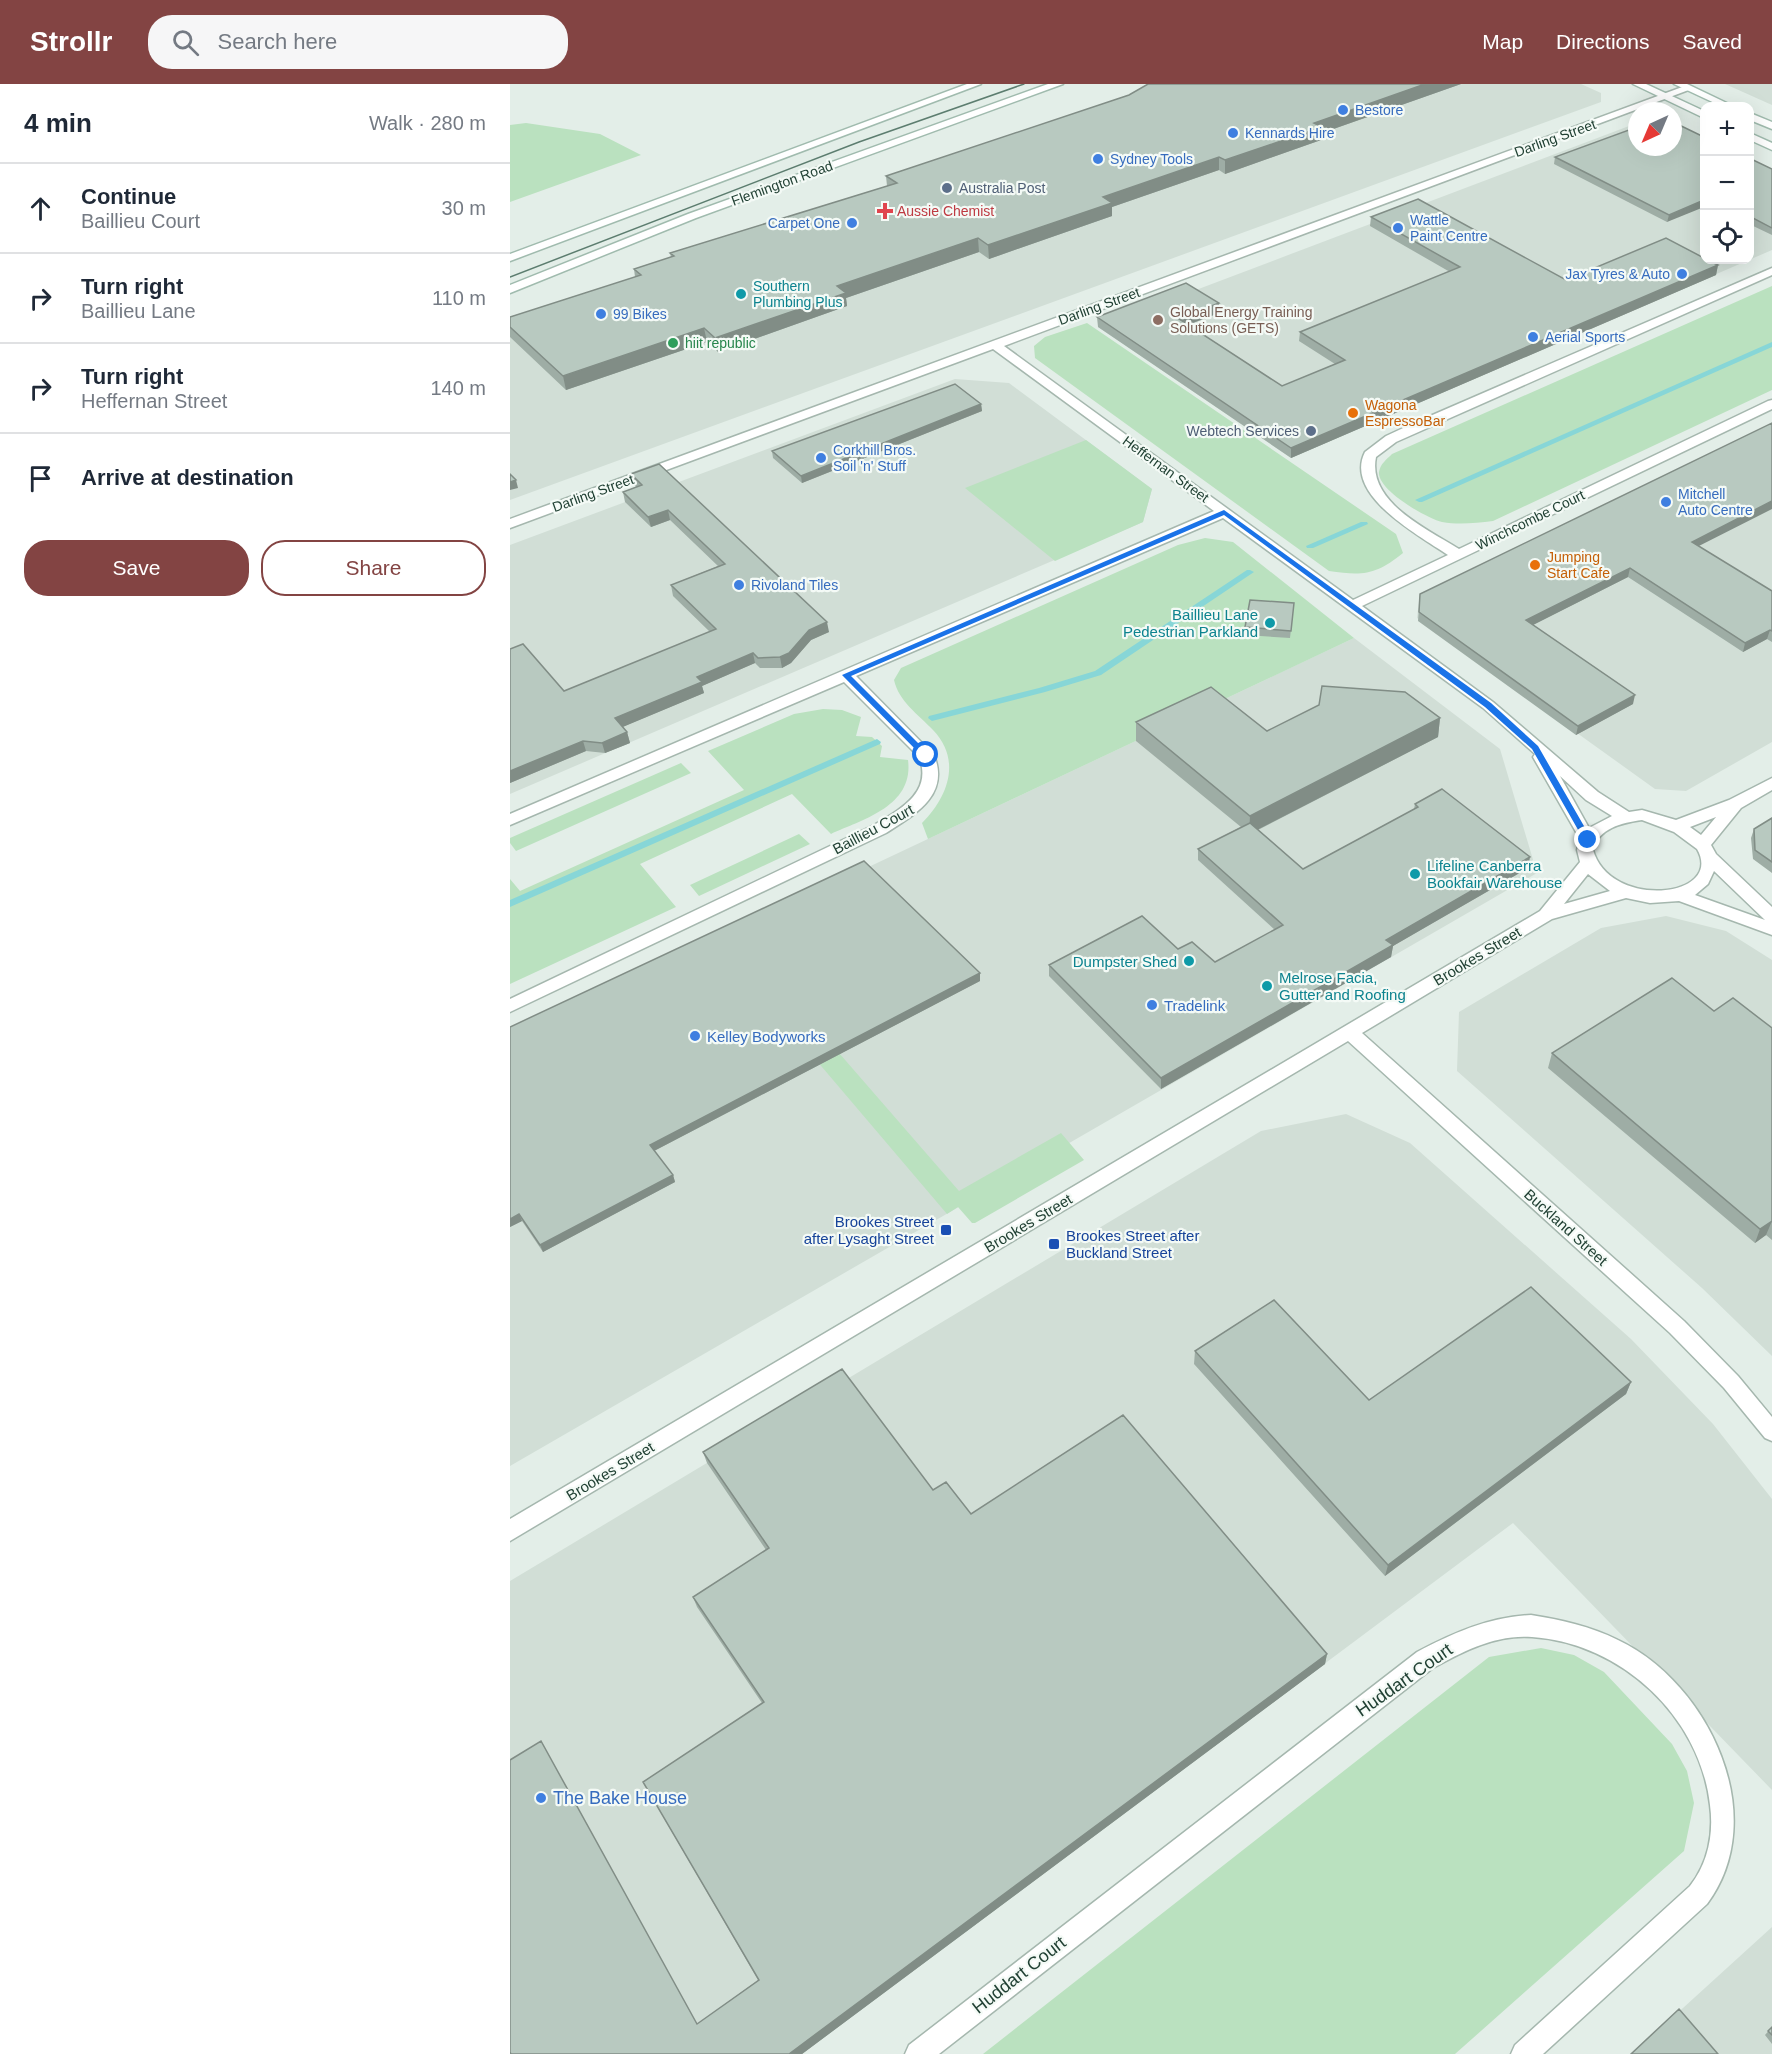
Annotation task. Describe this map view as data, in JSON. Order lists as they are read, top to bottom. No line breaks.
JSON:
{"streets":{"street":["Darling Street","Flemington Road","Heffernan Street","Winchcombe Court","Baillieu Court","Brookes Street","Buckland Street","Huddart Court"]},"crossings":[["Darling Street","Heffernan Street"],["Heffernan Street","Brookes Street"],["Brookes Street","Buckland Street"]],"places":{"other":["Bestore","Kennards Hire","Sydney Tools","Australia Post","Carpet One","Wattle Paint Centre","Jax Tyres & Auto","Southern Plumbing Plus","99 Bikes","Global Energy Training Solutions (GETS)","Aerial Sports","hiit republic","Wagona EspressoBar","Webtech Services","Corkhill Bros. Soil 'n' Stuff","Mitchell Auto Centre","Jumping Start Cafe","Rivoland Tiles","Baillieu Lane Pedestrian Parkland","Lifeline Canberra Bookfair Warehouse","Dumpster Shed","Melrose Facia, Gutter and Roofing","Tradelink","Kelley Bodyworks","The Bake House"],"health":["Aussie Chemist"],"transit":["Brookes Street after Lysaght Street","Brookes Street after Buckland Street"]},"north":"bottom left","page":{"header":"Strollr","search":"Search here","nav":["Map","Directions","Saved"],"heading":["4 min","Walk · 280 m"],"map_buttons":["+","−"],"list":[["Continue","Baillieu Court","30 m"],["Turn right","Baillieu Lane","110 m"],["Turn right","Heffernan Street","140 m"],"Arrive at destination"],"buttons":["Save","Share"]}}
